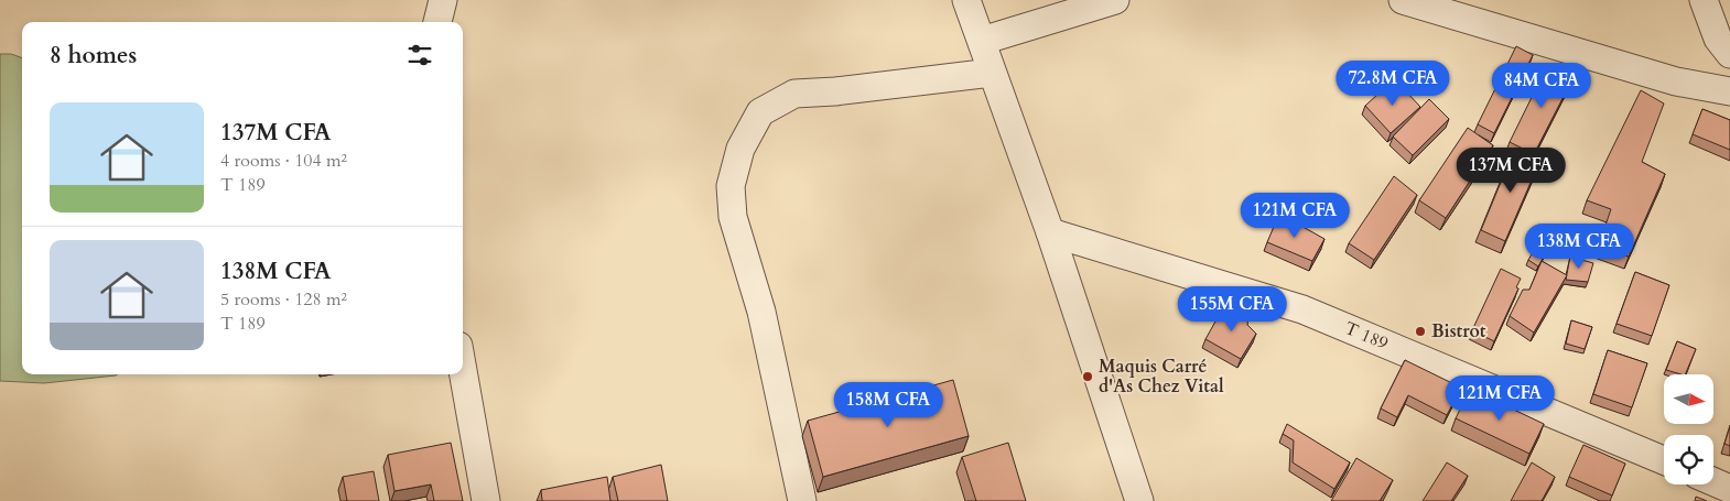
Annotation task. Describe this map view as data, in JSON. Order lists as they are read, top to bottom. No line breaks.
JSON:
{"streets":{"street":["T 189"]},"places":["Bistrot","Maquis Carré d'As Chez Vital"],"north":"right","page":{"heading":"8 homes","price":["72.8M CFA","84M CFA","137M CFA","121M CFA","138M CFA","155M CFA","121M CFA","158M CFA"],"list":[{"name":"137M CFA","note":"4 rooms · 104 m² · T 189"},{"name":"138M CFA","note":"5 rooms · 128 m² · T 189"}]}}
